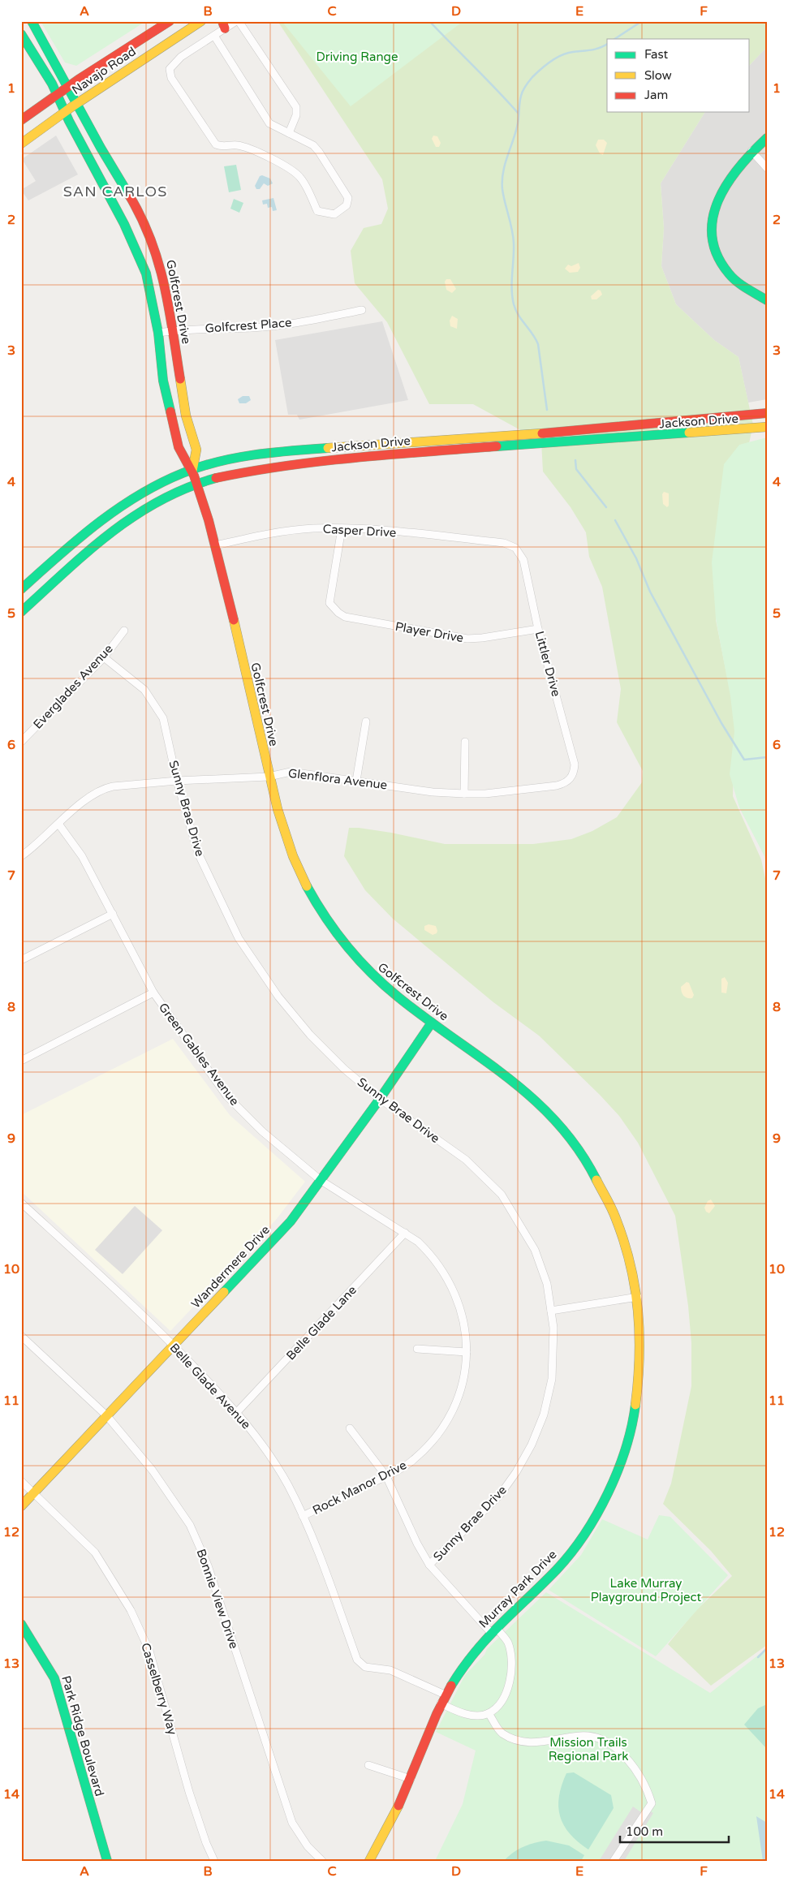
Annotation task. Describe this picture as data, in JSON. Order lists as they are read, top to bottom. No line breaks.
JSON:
{"streets":{"main road":["Navajo Road","Golfcrest Drive","Jackson Drive","Wandermere Drive","Murray Park Drive","Park Ridge Boulevard"],"street":["Golfcrest Place","Casper Drive","Player Drive","Littler Drive","Everglades Avenue","Glenflora Avenue","Sunny Brae Drive","Green Gables Avenue","Belle Glade Lane","Belle Glade Avenue","Rock Manor Drive","Bonnie View Drive","Casselberry Way"]},"crossings":[["Navajo Road","Golfcrest Drive"],["Golfcrest Drive","Golfcrest Place"],["Golfcrest Drive","Jackson Drive"],["Golfcrest Drive","Casper Drive"],["Golfcrest Drive","Glenflora Avenue"],["Golfcrest Drive","Wandermere Drive"],["Golfcrest Drive","Murray Park Drive"],["Casper Drive","Player Drive"],["Casper Drive","Littler Drive"],["Player Drive","Littler Drive"],["Littler Drive","Glenflora Avenue"],["Everglades Avenue","Sunny Brae Drive"],["Glenflora Avenue","Sunny Brae Drive"],["Glenflora Avenue","Green Gables Avenue"],["Sunny Brae Drive","Wandermere Drive"],["Green Gables Avenue","Wandermere Drive"],["Green Gables Avenue","Belle Glade Lane"],["Green Gables Avenue","Rock Manor Drive"],["Wandermere Drive","Belle Glade Avenue"],["Wandermere Drive","Bonnie View Drive"],["Wandermere Drive","Casselberry Way"],["Belle Glade Lane","Belle Glade Avenue"],["Belle Glade Avenue","Rock Manor Drive"],["Belle Glade Avenue","Murray Park Drive"]],"districts":["SAN CARLOS"],"parks":["Driving Range","Lake Murray Playground Project","Mission Trails Regional Park"],"legend":["Fast","Slow","Jam"],"scale_bar":"100 m","grid":{"columns":["A","B","C","D","E","F"],"rows":["1","2","3","4","5","6","7","8","9","10","11","12","13","14"]}}
